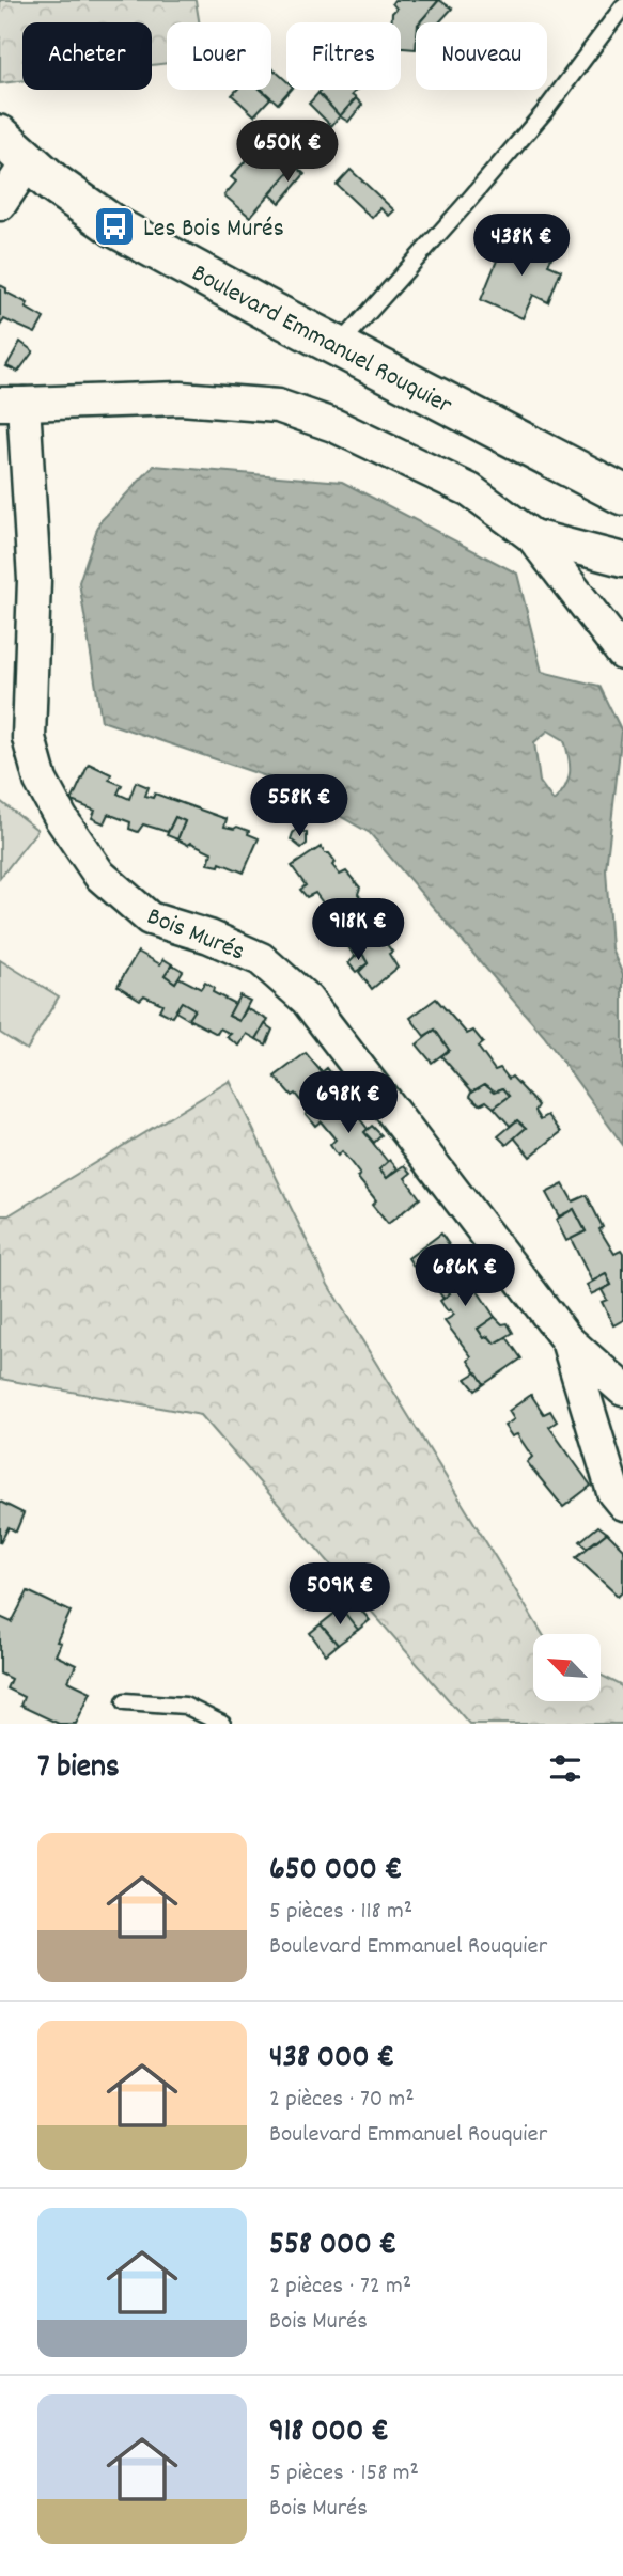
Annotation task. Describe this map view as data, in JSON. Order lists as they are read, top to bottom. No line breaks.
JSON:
{"streets":{"street":["Boulevard Emmanuel Rouquier","Bois Murés"]},"places":{"bus stop":["Les Bois Murés"]},"north":"top left","page":{"chip":["Acheter","Louer","Filtres","Nouveau"],"price":["650K €","438K €","558K €","918K €","698K €","686K €","509K €"],"heading":"7 biens","list":[{"name":"650 000 €","note":"5 pièces · 118 m² · Boulevard Emmanuel Rouquier"},{"name":"438 000 €","note":"2 pièces · 70 m² · Boulevard Emmanuel Rouquier"},{"name":"558 000 €","note":"2 pièces · 72 m² · Bois Murés"},{"name":"918 000 €","note":"5 pièces · 158 m² · Bois Murés"}]}}
